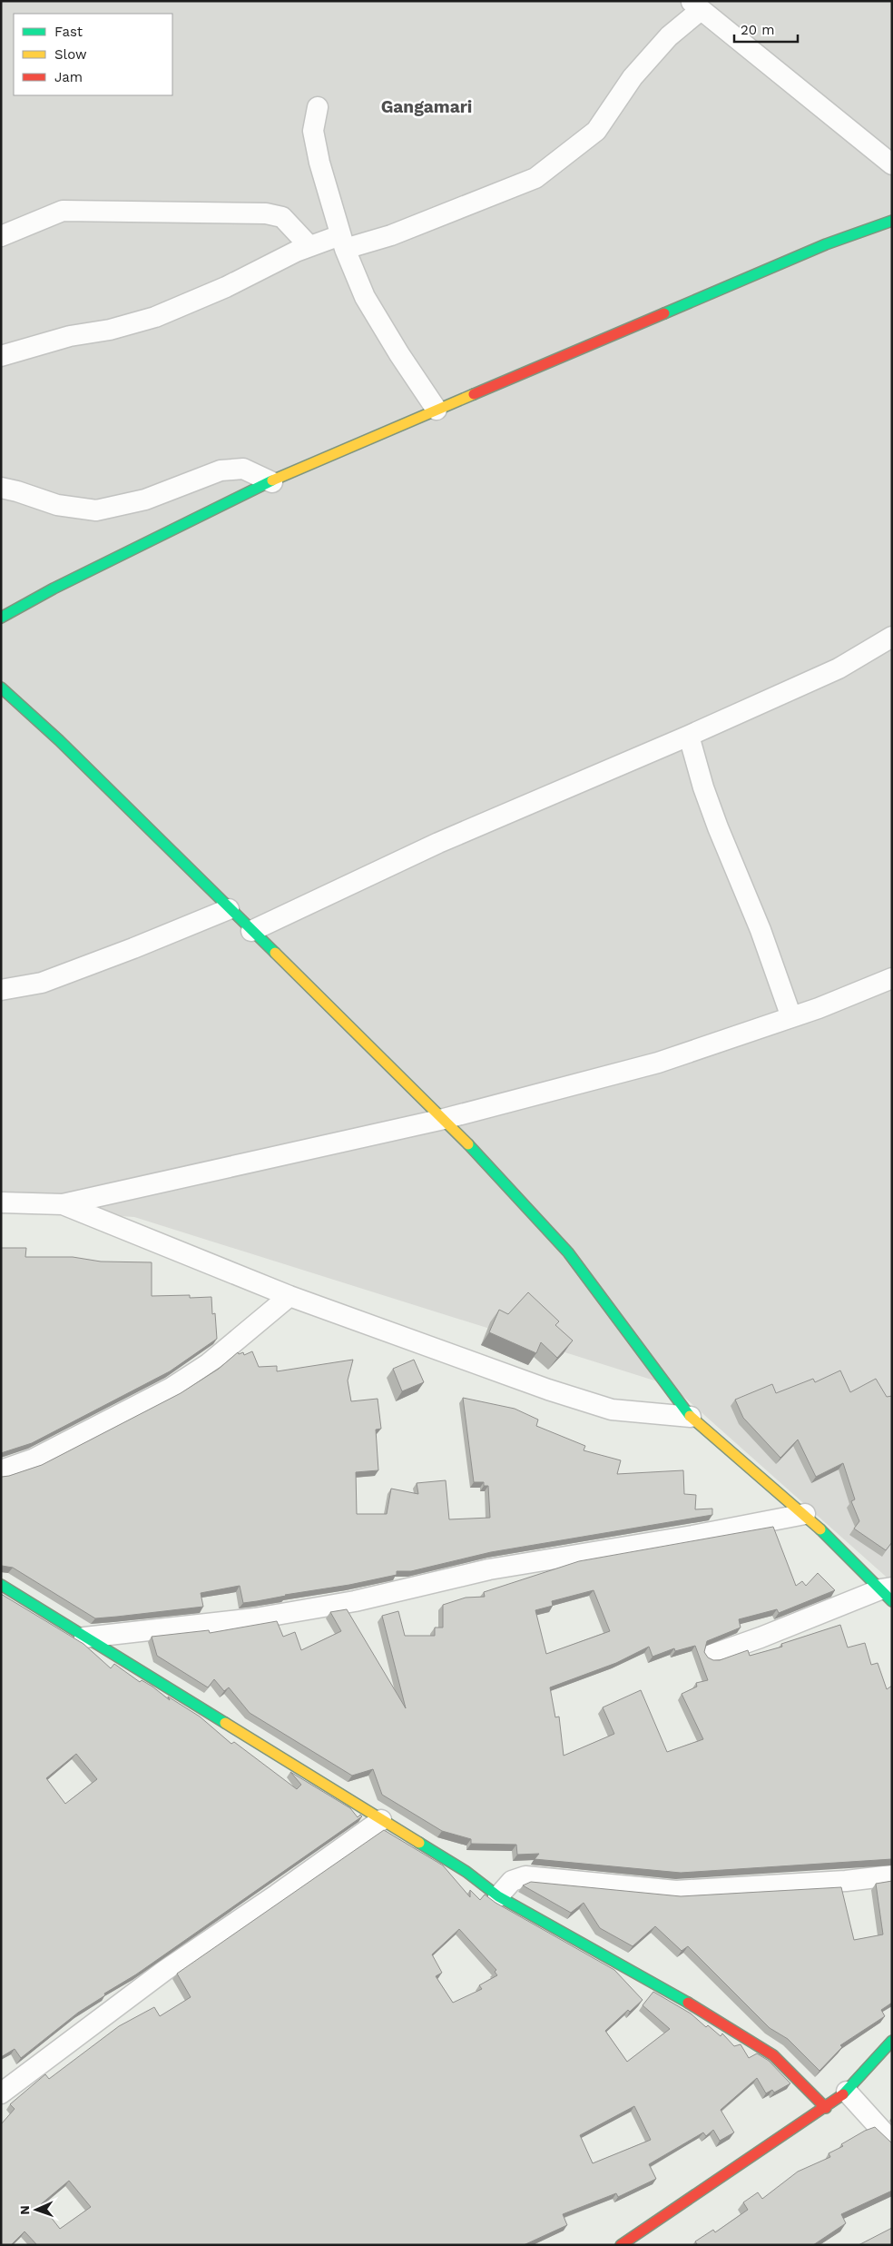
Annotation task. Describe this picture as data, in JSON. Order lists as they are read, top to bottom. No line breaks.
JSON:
{"districts":["Gangamari"],"legend":["Fast","Slow","Jam"],"scale_bar":"20 m","north":"left"}
